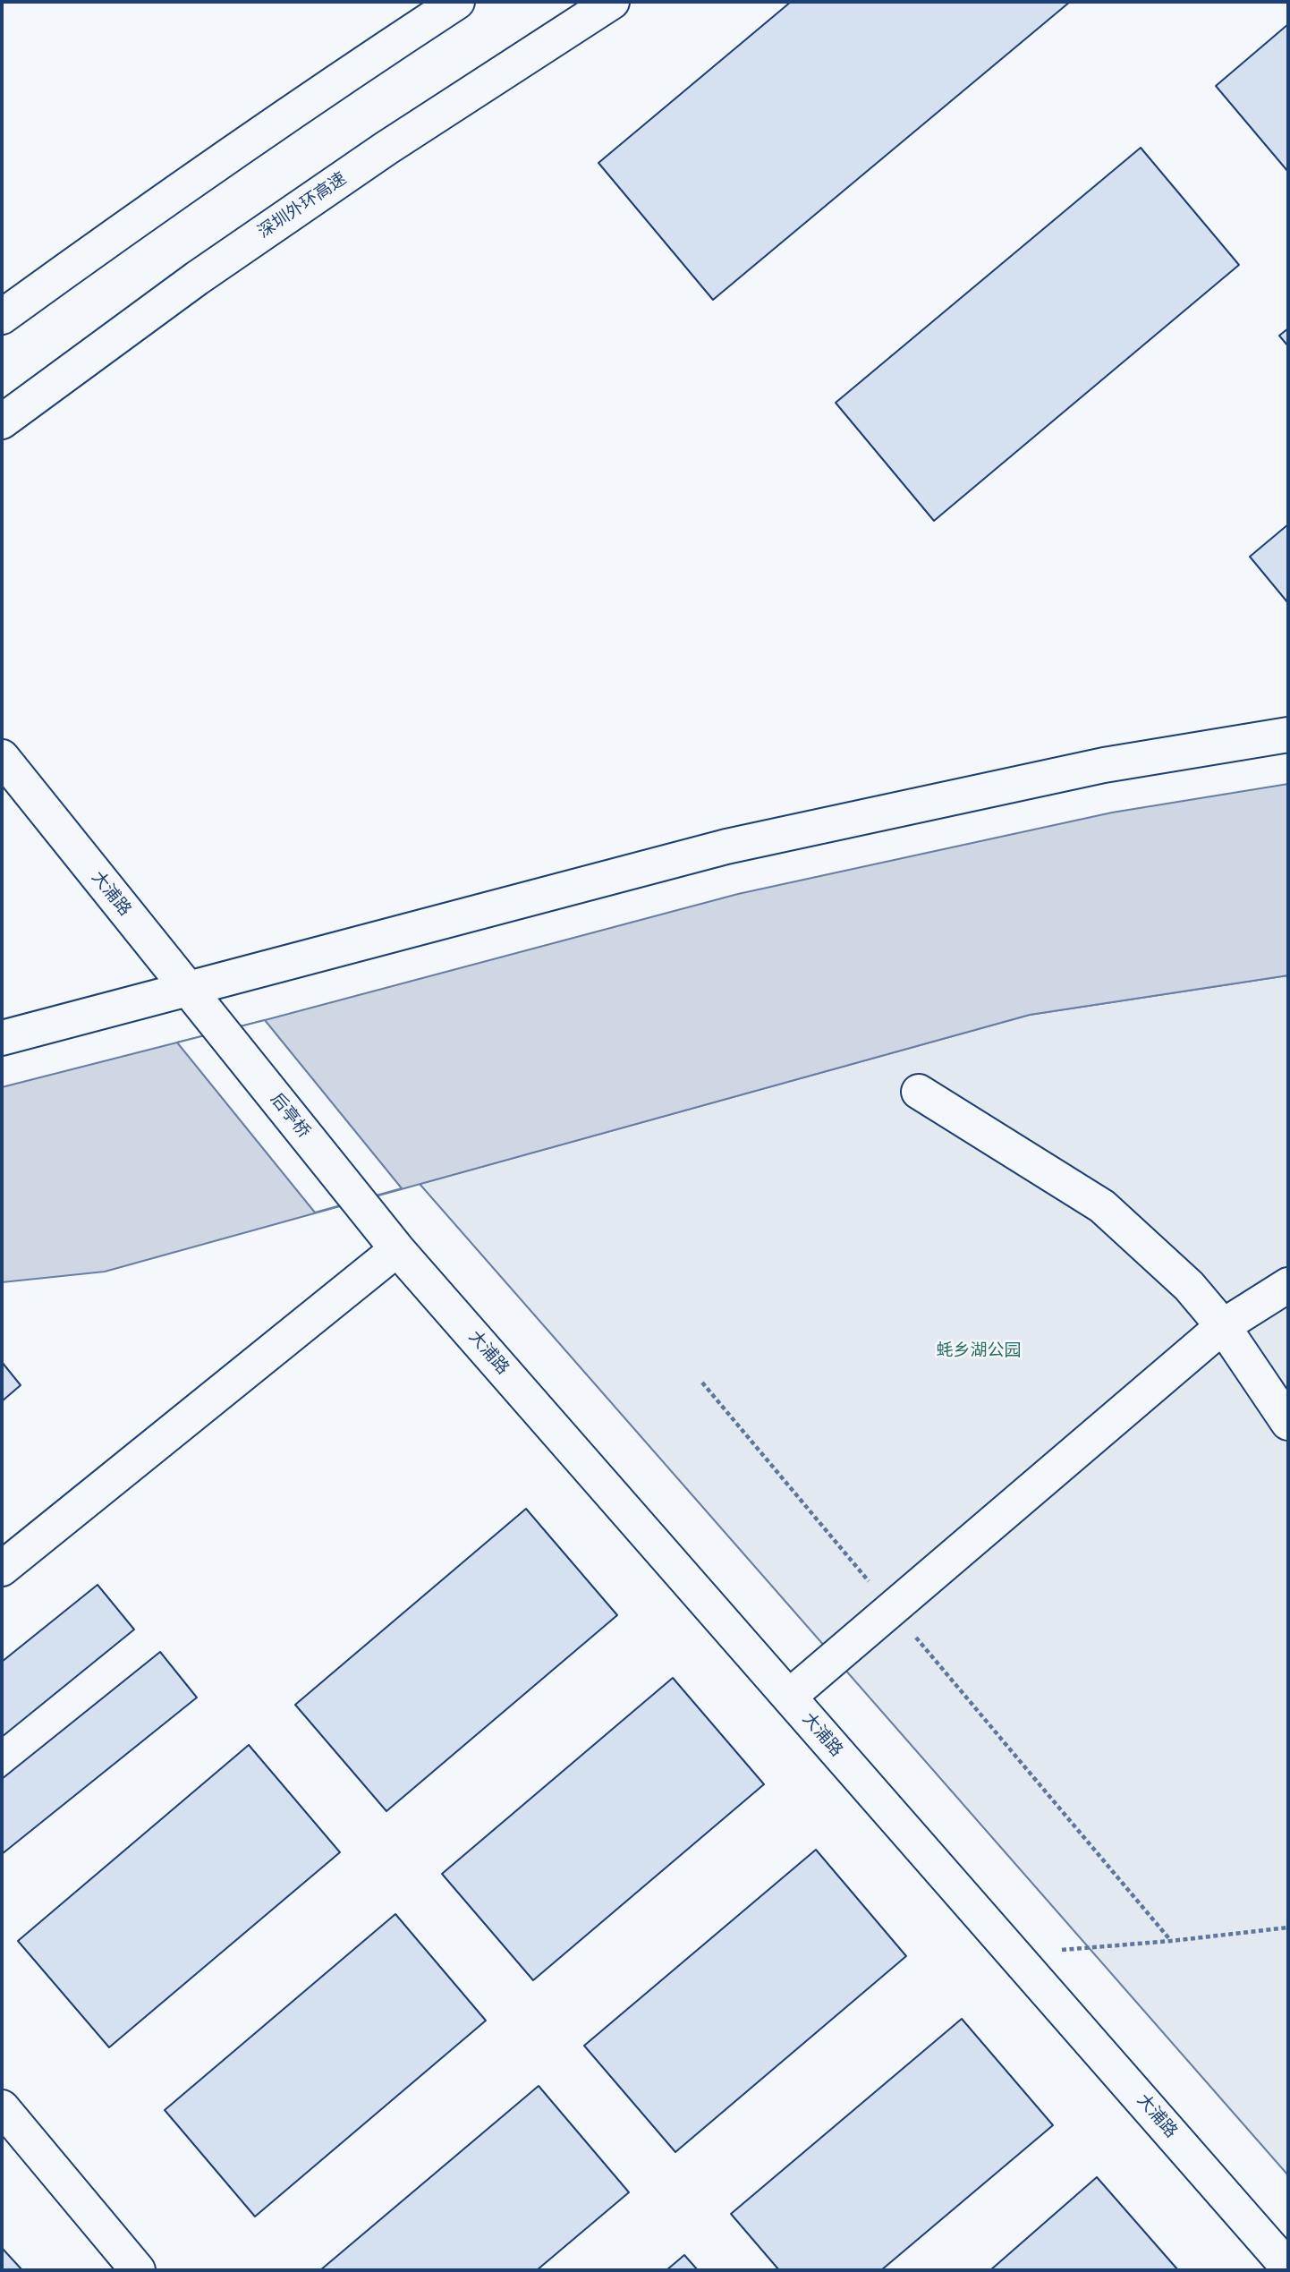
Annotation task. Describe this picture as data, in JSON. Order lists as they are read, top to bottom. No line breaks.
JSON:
{"streets":{"main road":["深圳外环高速","大浦路","后亭桥"]},"crossings":[["大浦路","后亭桥"]],"parks":["蚝乡湖公园"]}
